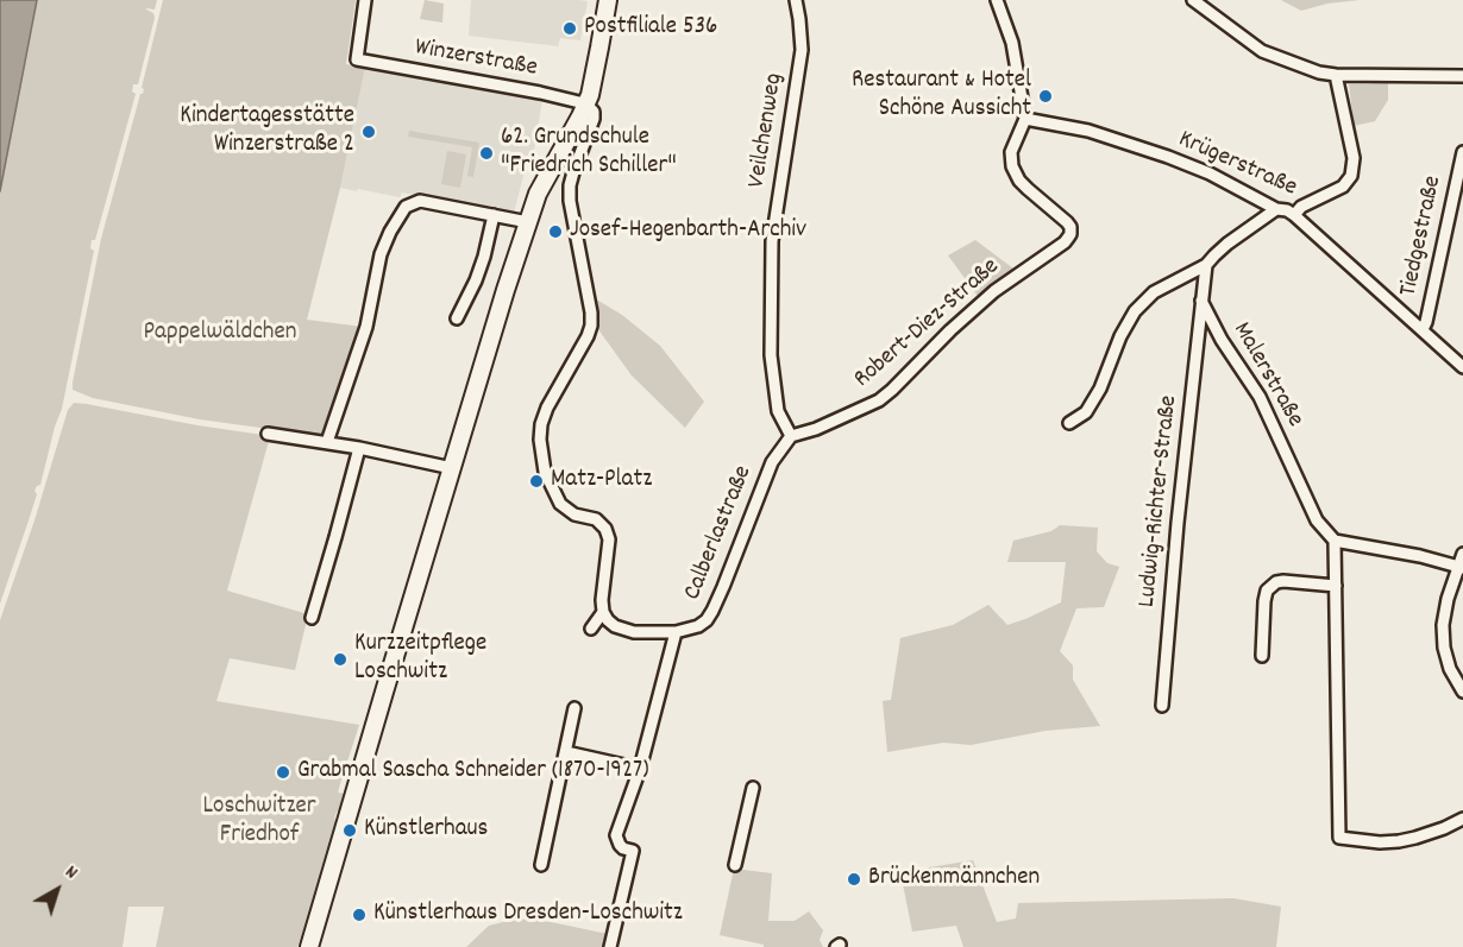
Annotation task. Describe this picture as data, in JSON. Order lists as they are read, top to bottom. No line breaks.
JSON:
{"streets":{"street":["Winzerstraße","Veilchenweg","Krügerstraße","Tiedgestraße","Robert-Diez-Straße","Malerstraße","Ludwig-Richter-Straße","Calberlastraße"]},"crossings":[["Veilchenweg","Robert-Diez-Straße"],["Veilchenweg","Calberlastraße"],["Krügerstraße","Tiedgestraße"],["Krügerstraße","Robert-Diez-Straße"],["Robert-Diez-Straße","Calberlastraße"],["Malerstraße","Ludwig-Richter-Straße"]],"parks":["Pappelwäldchen","Loschwitzer Friedhof"],"places":["Postfiliale 536","Restaurant & Hotel Schöne Aussicht","Kindertagesstätte Winzerstraße 2","62. Grundschule \"Friedrich Schiller\"","Josef-Hegenbarth-Archiv","Matz-Platz","Kurzzeitpflege Loschwitz","Grabmal Sascha Schneider (1870-1927)","Künstlerhaus","Brückenmännchen","Künstlerhaus Dresden-Loschwitz"],"north":"top right"}
